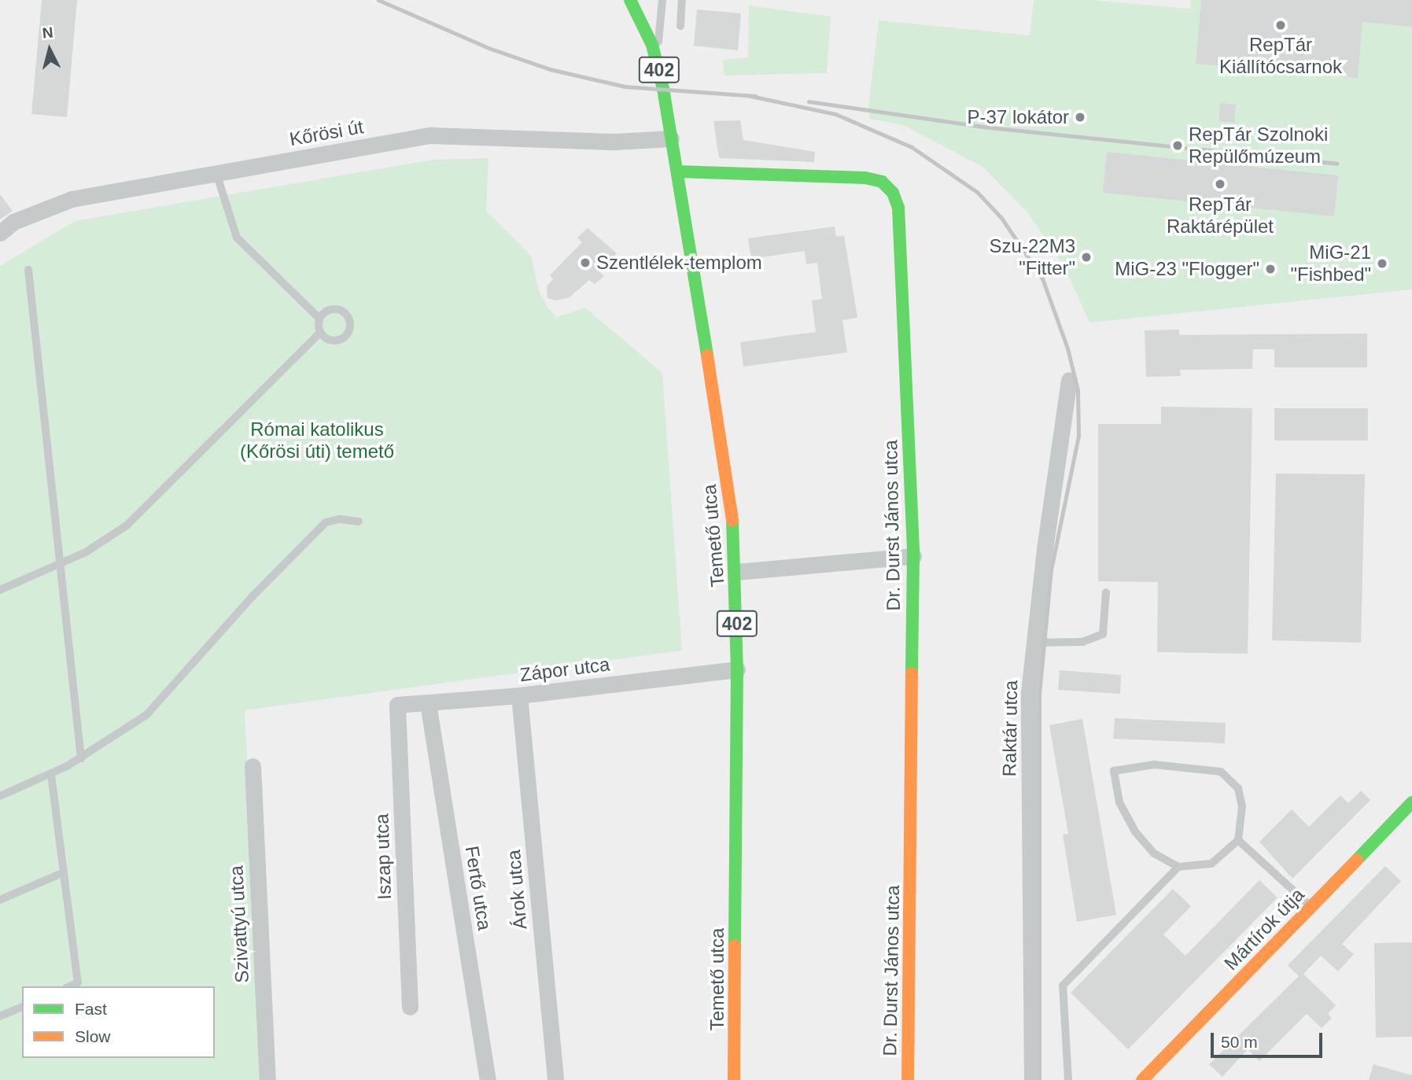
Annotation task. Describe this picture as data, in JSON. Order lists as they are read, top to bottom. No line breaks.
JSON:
{"streets":{"street":["402","Kőrösi út","Dr. Durst János utca","Temető utca","Zápor utca","Raktár utca","Iszap utca","Fertő utca","Árok utca","Szivattyú utca","Mártírok útja"]},"crossings":[["Kőrösi út","Temető utca"],["Dr. Durst János utca","Temető utca"],["Temető utca","Zápor utca"],["Zápor utca","Iszap utca"],["Zápor utca","Fertő utca"],["Zápor utca","Árok utca"]],"parks":["Római katolikus (Kőrösi úti) temető"],"places":["RepTár Kiállítócsarnok","P-37 lokátor","RepTár Szolnoki Repülőmúzeum","RepTár Raktárépület","Szu-22M3 \"Fitter\"","Szentlélek-templom","MiG-21 \"Fishbed\"","MiG-23 \"Flogger\""],"legend":["Fast","Slow"],"scale_bar":"50 m","north":"top"}
